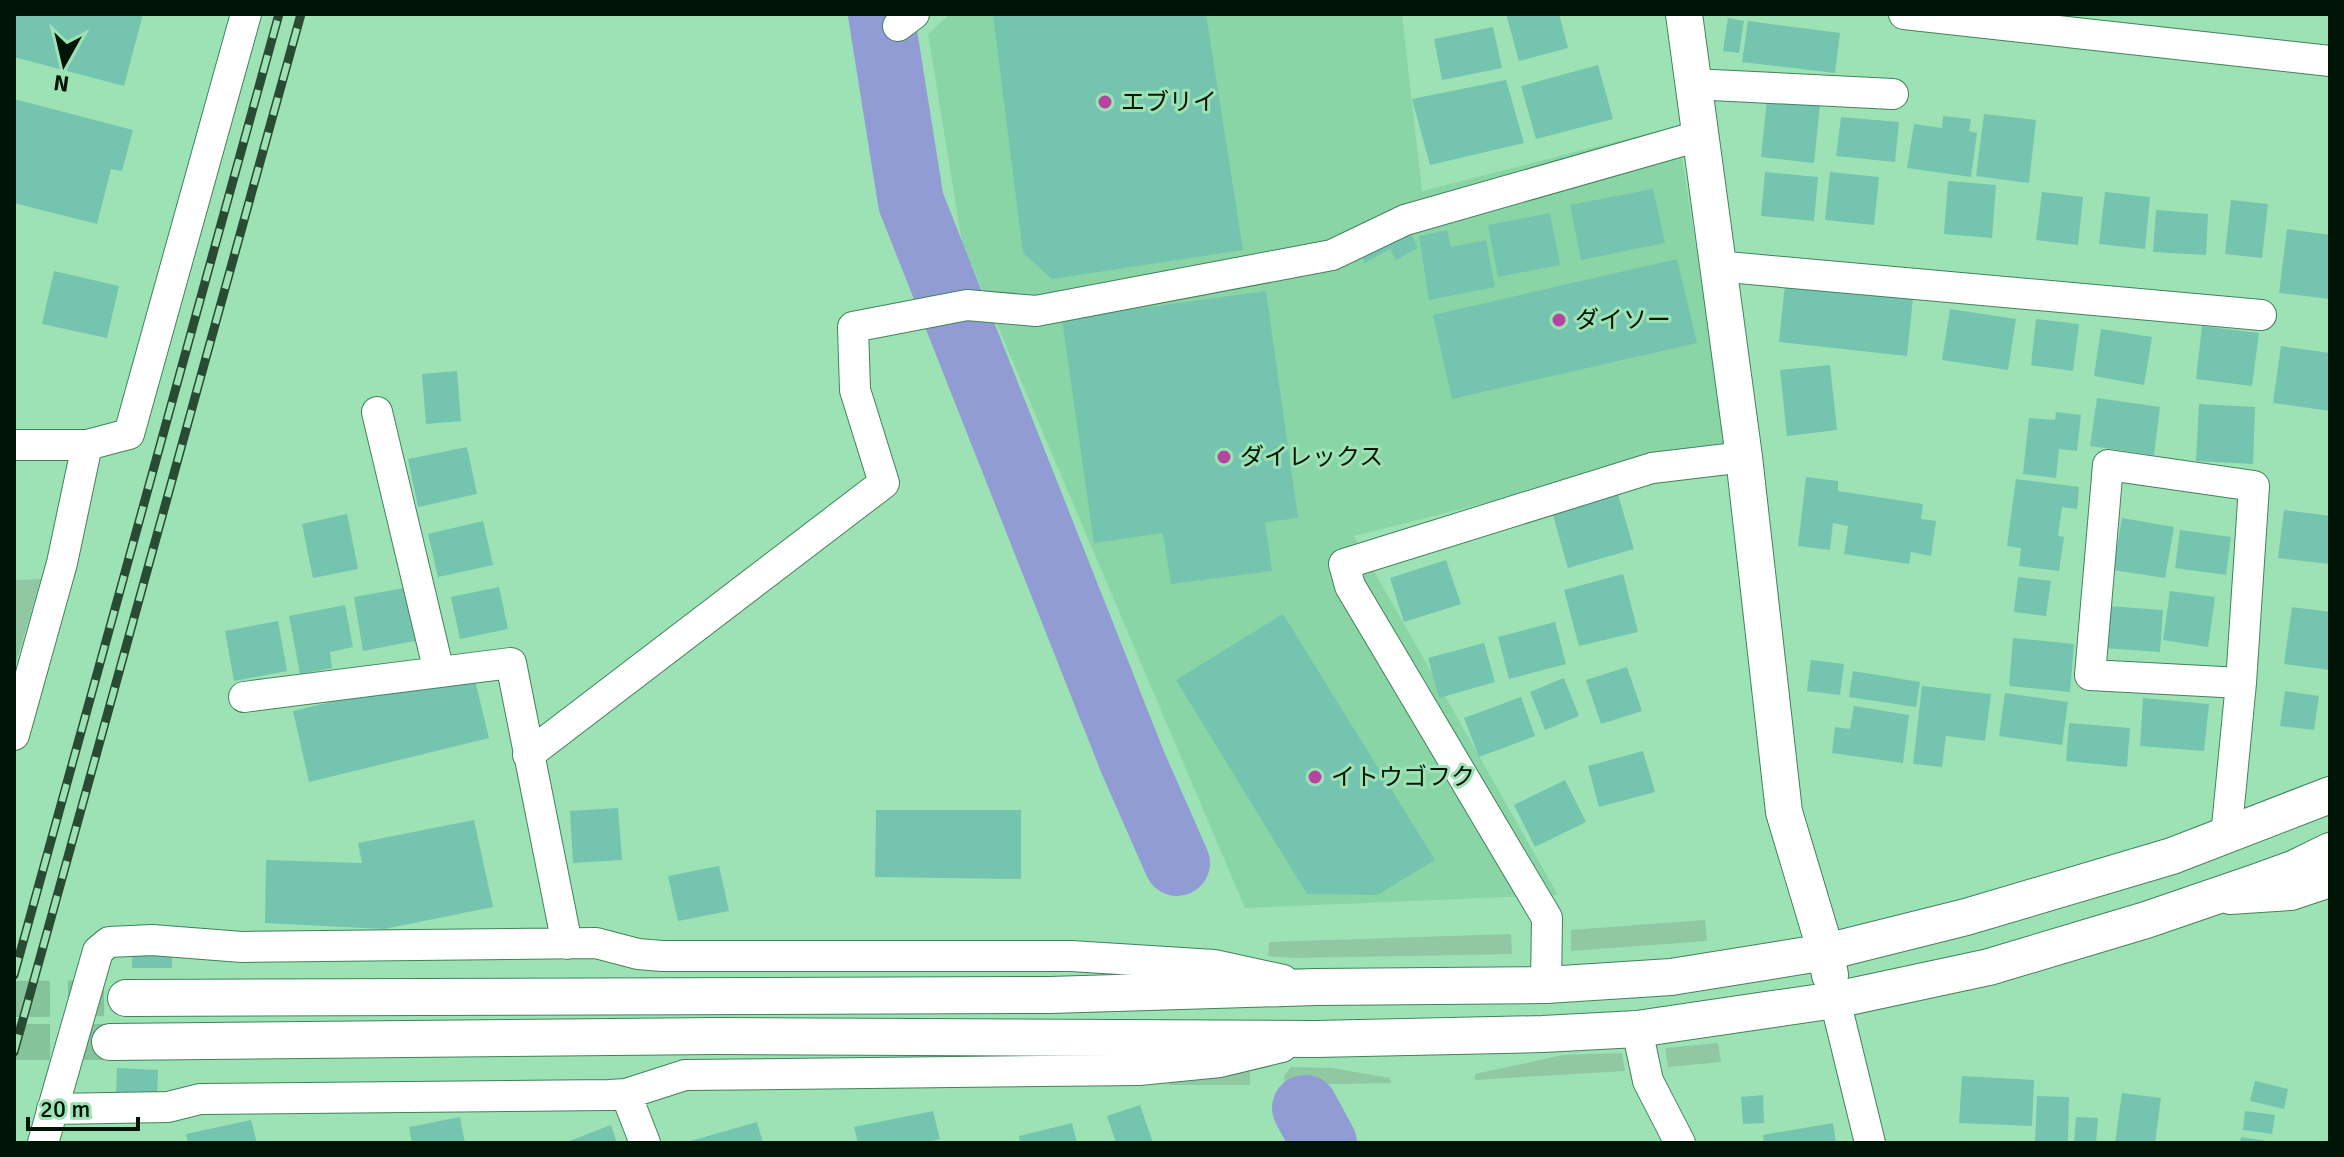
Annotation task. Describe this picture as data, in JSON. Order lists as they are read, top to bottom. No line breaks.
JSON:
{"places":["エブリイ","ダイソー","ダイレックス","イトウゴフク"],"scale_bar":"20 m","north":"bottom"}
